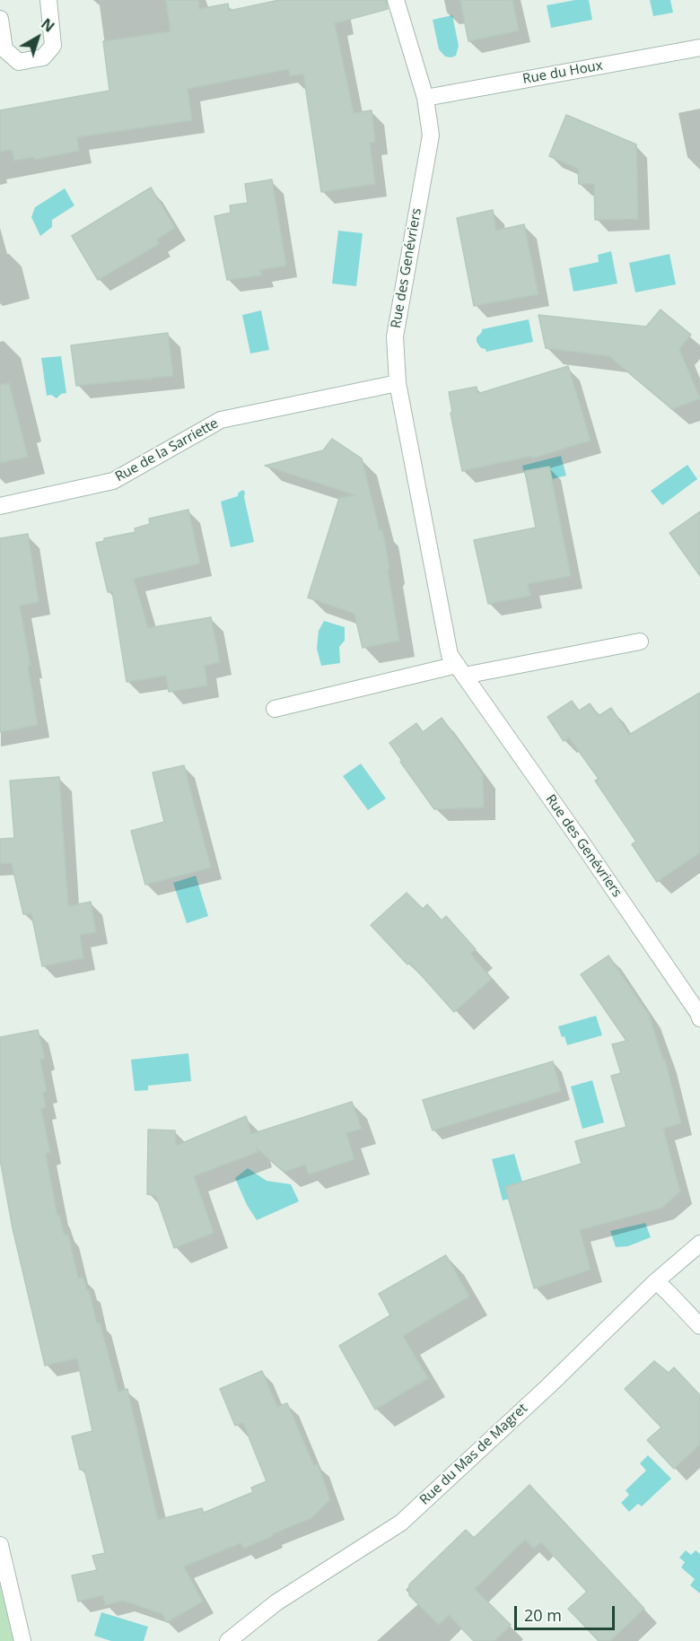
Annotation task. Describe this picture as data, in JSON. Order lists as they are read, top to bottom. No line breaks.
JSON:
{"streets":{"street":["Rue du Houx","Rue des Genévriers","Rue de la Sarriette","Rue du Mas de Magret"]},"crossings":[["Rue du Houx","Rue des Genévriers"],["Rue des Genévriers","Rue de la Sarriette"]],"scale_bar":"20 m","north":"top right"}
